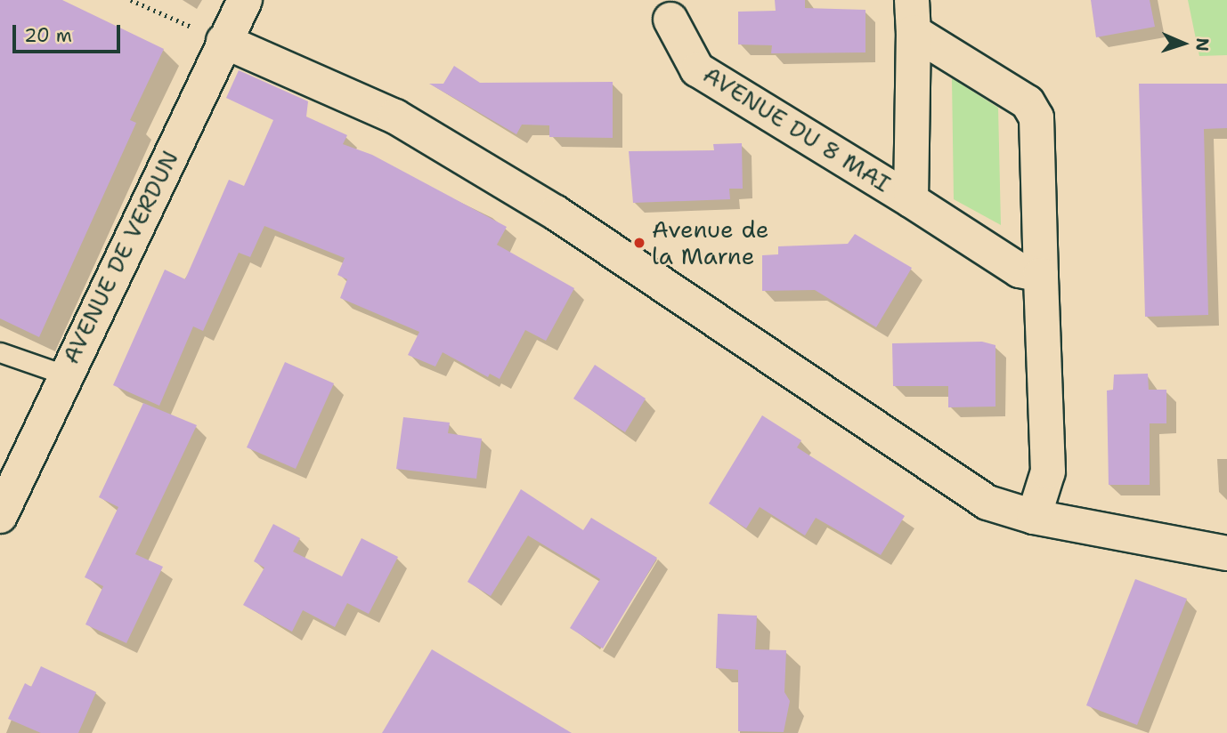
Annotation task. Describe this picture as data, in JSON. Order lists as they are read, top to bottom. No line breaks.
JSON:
{"streets":{"street":["AVENUE DU 8 MAI","AVENUE DE VERDUN"]},"places":["Avenue de la Marne"],"scale_bar":"20 m","north":"right"}
